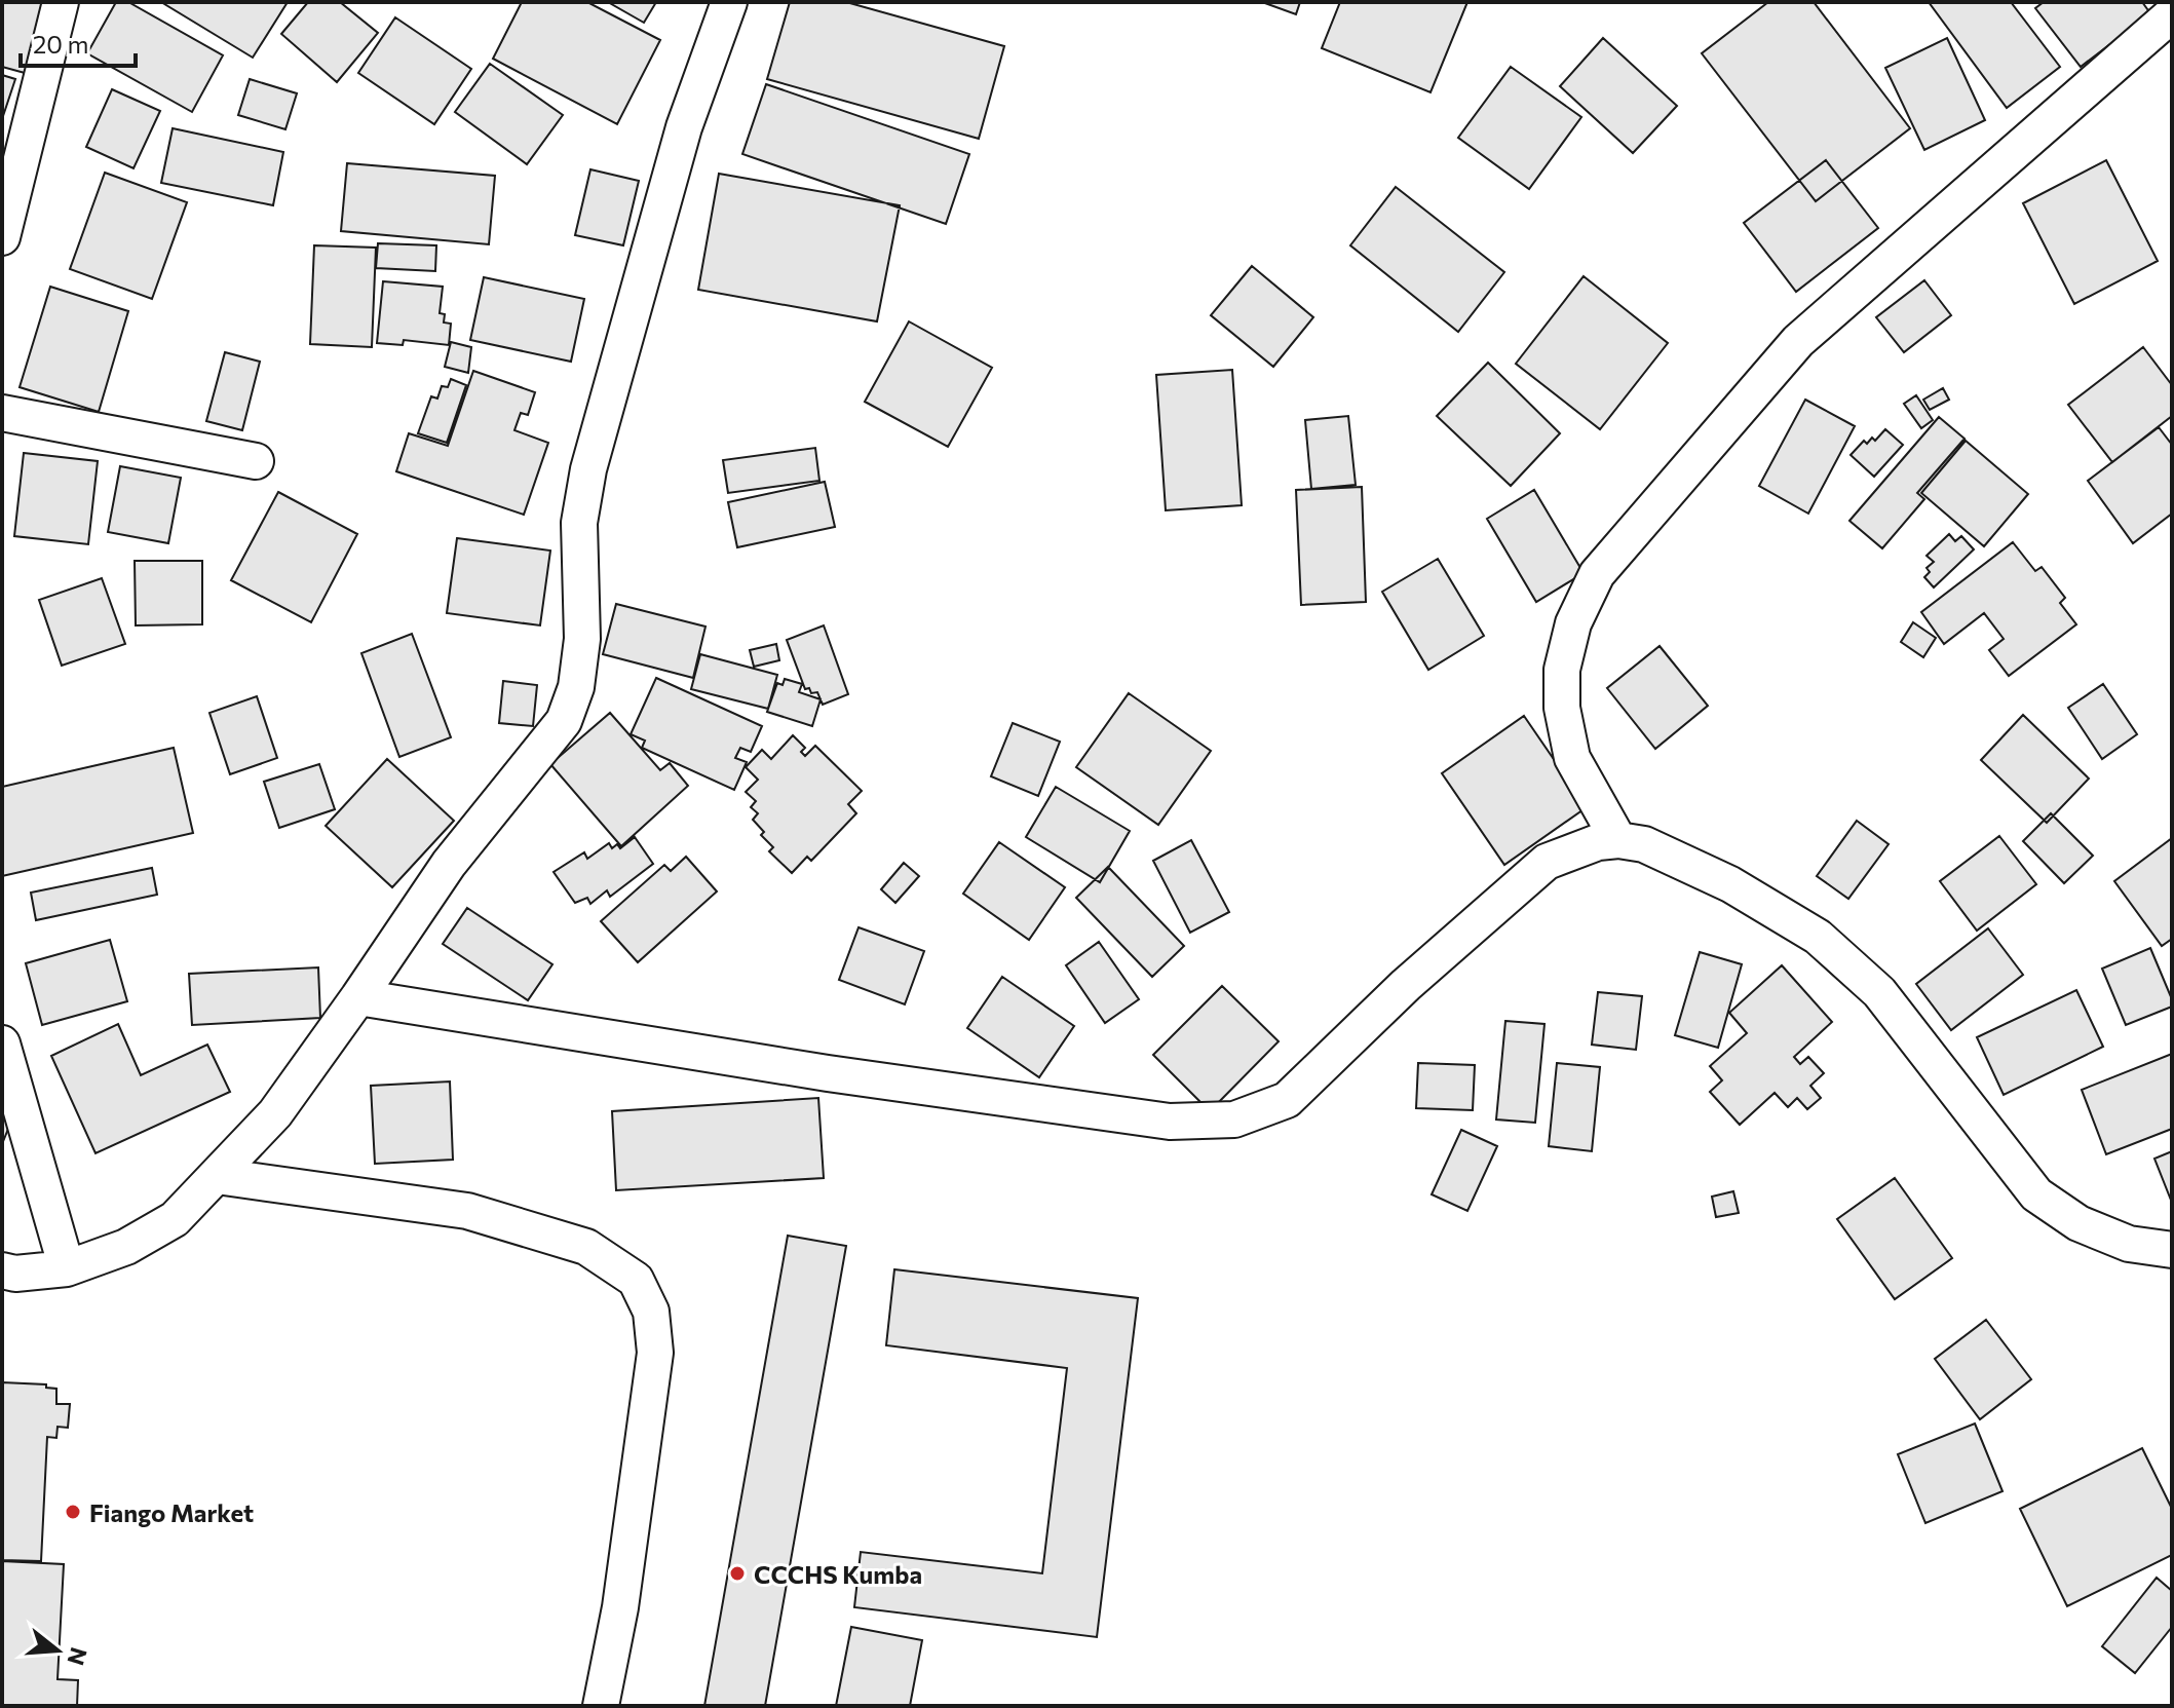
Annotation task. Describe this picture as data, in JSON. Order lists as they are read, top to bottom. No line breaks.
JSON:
{"places":["Fiango Market","CCCHS Kumba"],"scale_bar":"20 m","north":"right"}
